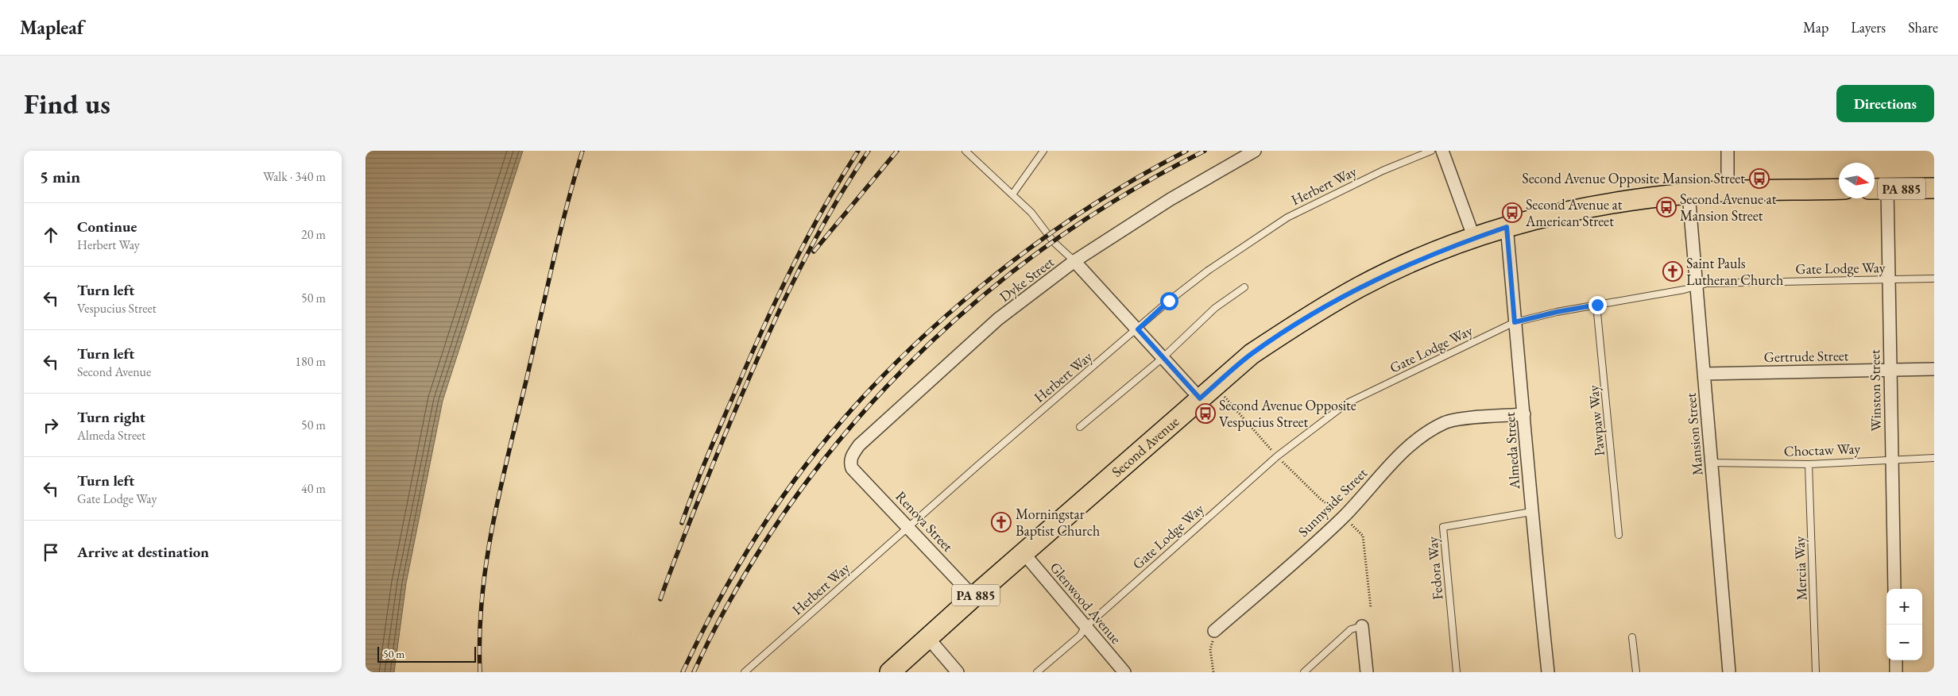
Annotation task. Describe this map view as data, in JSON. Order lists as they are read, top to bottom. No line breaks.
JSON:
{"streets":{"main road":["PA 885","Second Avenue"],"street":["Dyke Street","Gertrude Street","Winston Street","Mansion Street","Almeda Street","Sunnyside Street","Renova Street","Glenwood Avenue"],"lane":["Herbert Way","Gate Lodge Way","Pawpaw Way","Choctaw Way","Fedora Way","Mercia Way"]},"crossings":[["Herbert Way","Renova Street"],["PA 885","Winston Street"],["Gate Lodge Way","Winston Street"],["Gate Lodge Way","Pawpaw Way"],["Gate Lodge Way","Mansion Street"],["Gate Lodge Way","Almeda Street"],["Gate Lodge Way","Glenwood Avenue"],["Dyke Street","Renova Street"],["Gertrude Street","Winston Street"],["Gertrude Street","Mansion Street"],["Winston Street","Choctaw Way"],["Mansion Street","Second Avenue"],["Mansion Street","Choctaw Way"],["Second Avenue","Almeda Street"],["Second Avenue","Renova Street"],["Second Avenue","Glenwood Avenue"],["Choctaw Way","Mercia Way"],["Almeda Street","Sunnyside Street"],["Almeda Street","Fedora Way"]],"places":{"bus stop":["Second Avenue Opposite Mansion Street","Second Avenue at Mansion Street","Second Avenue at American Street","Second Avenue Opposite Vespucius Street"],"church":["Saint Pauls Lutheran Church","Morningstar Baptist Church"]},"scale_bar":"50 m","north":"right","page":{"header":"Mapleaf","nav":["Map","Layers","Share"],"buttons":"Directions","title":"Find us","heading":["5 min","Walk · 340 m"],"list":[["Continue","Herbert Way","20 m"],["Turn left","Vespucius Street","50 m"],["Turn left","Second Avenue","180 m"],["Turn right","Almeda Street","50 m"],["Turn left","Gate Lodge Way","40 m"],"Arrive at destination"],"map_buttons":["+","−"],"scale":"50 m"}}
